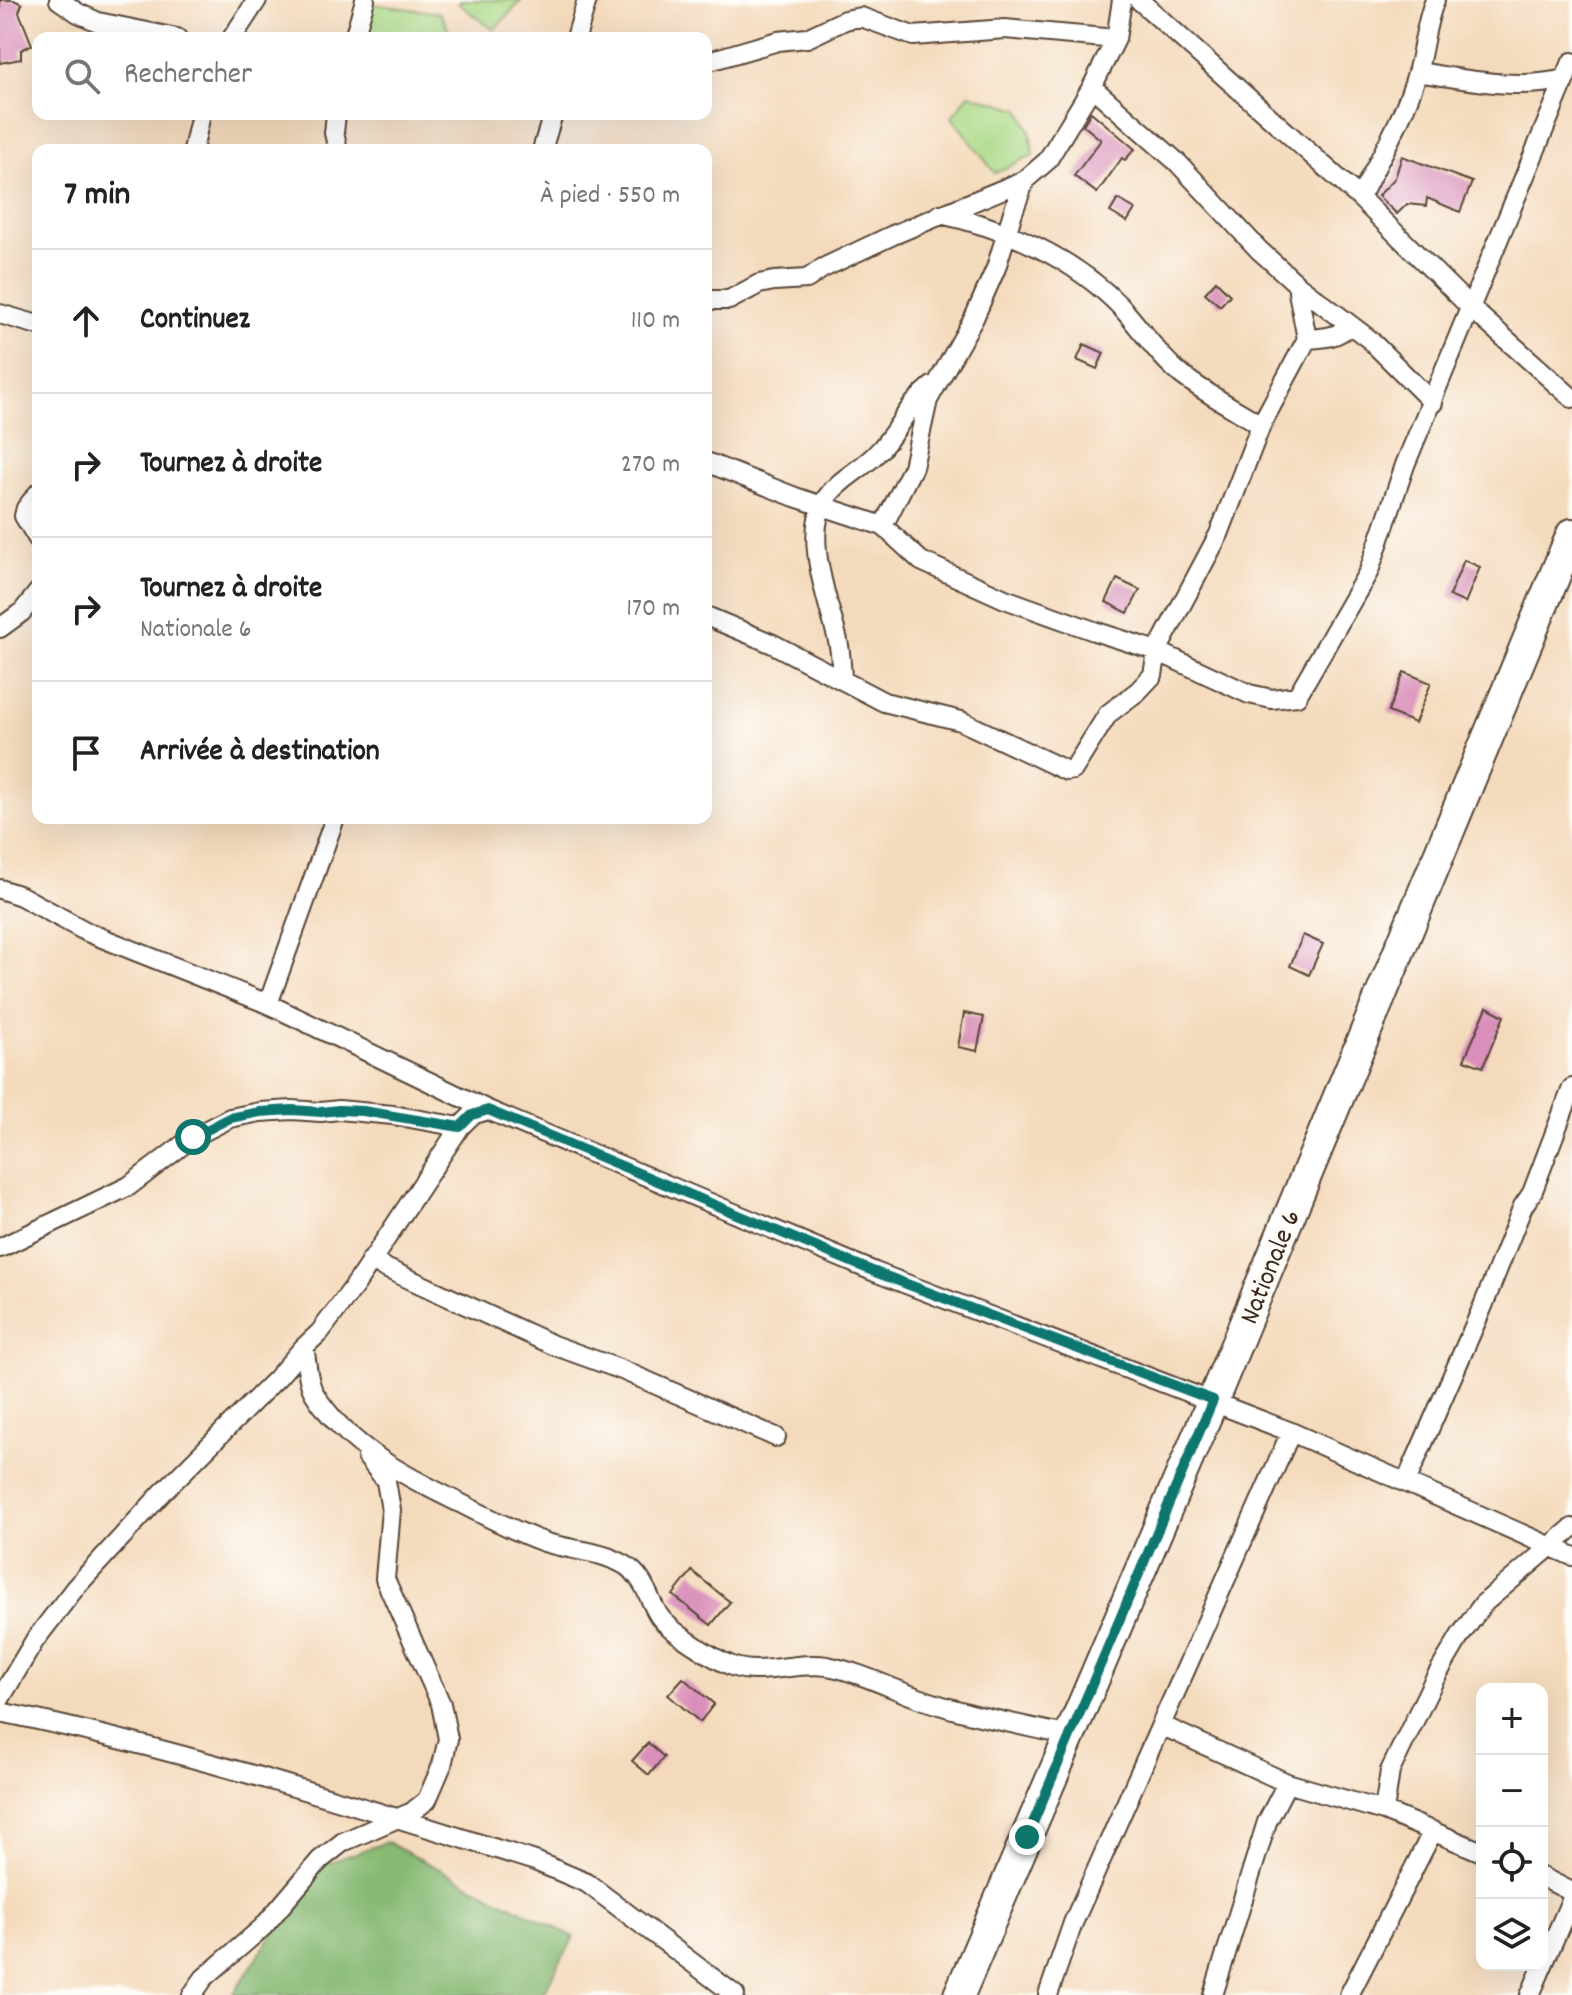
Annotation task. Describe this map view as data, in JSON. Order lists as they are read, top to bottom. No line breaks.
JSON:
{"streets":{"main road":["Nationale 6"]},"page":{"search":"Rechercher","heading":["7 min","À pied · 550 m"],"list":[["Continuez","110 m"],["Tournez à droite","270 m"],["Tournez à droite","Nationale 6","170 m"],"Arrivée à destination"],"map_buttons":["+","−"]}}
